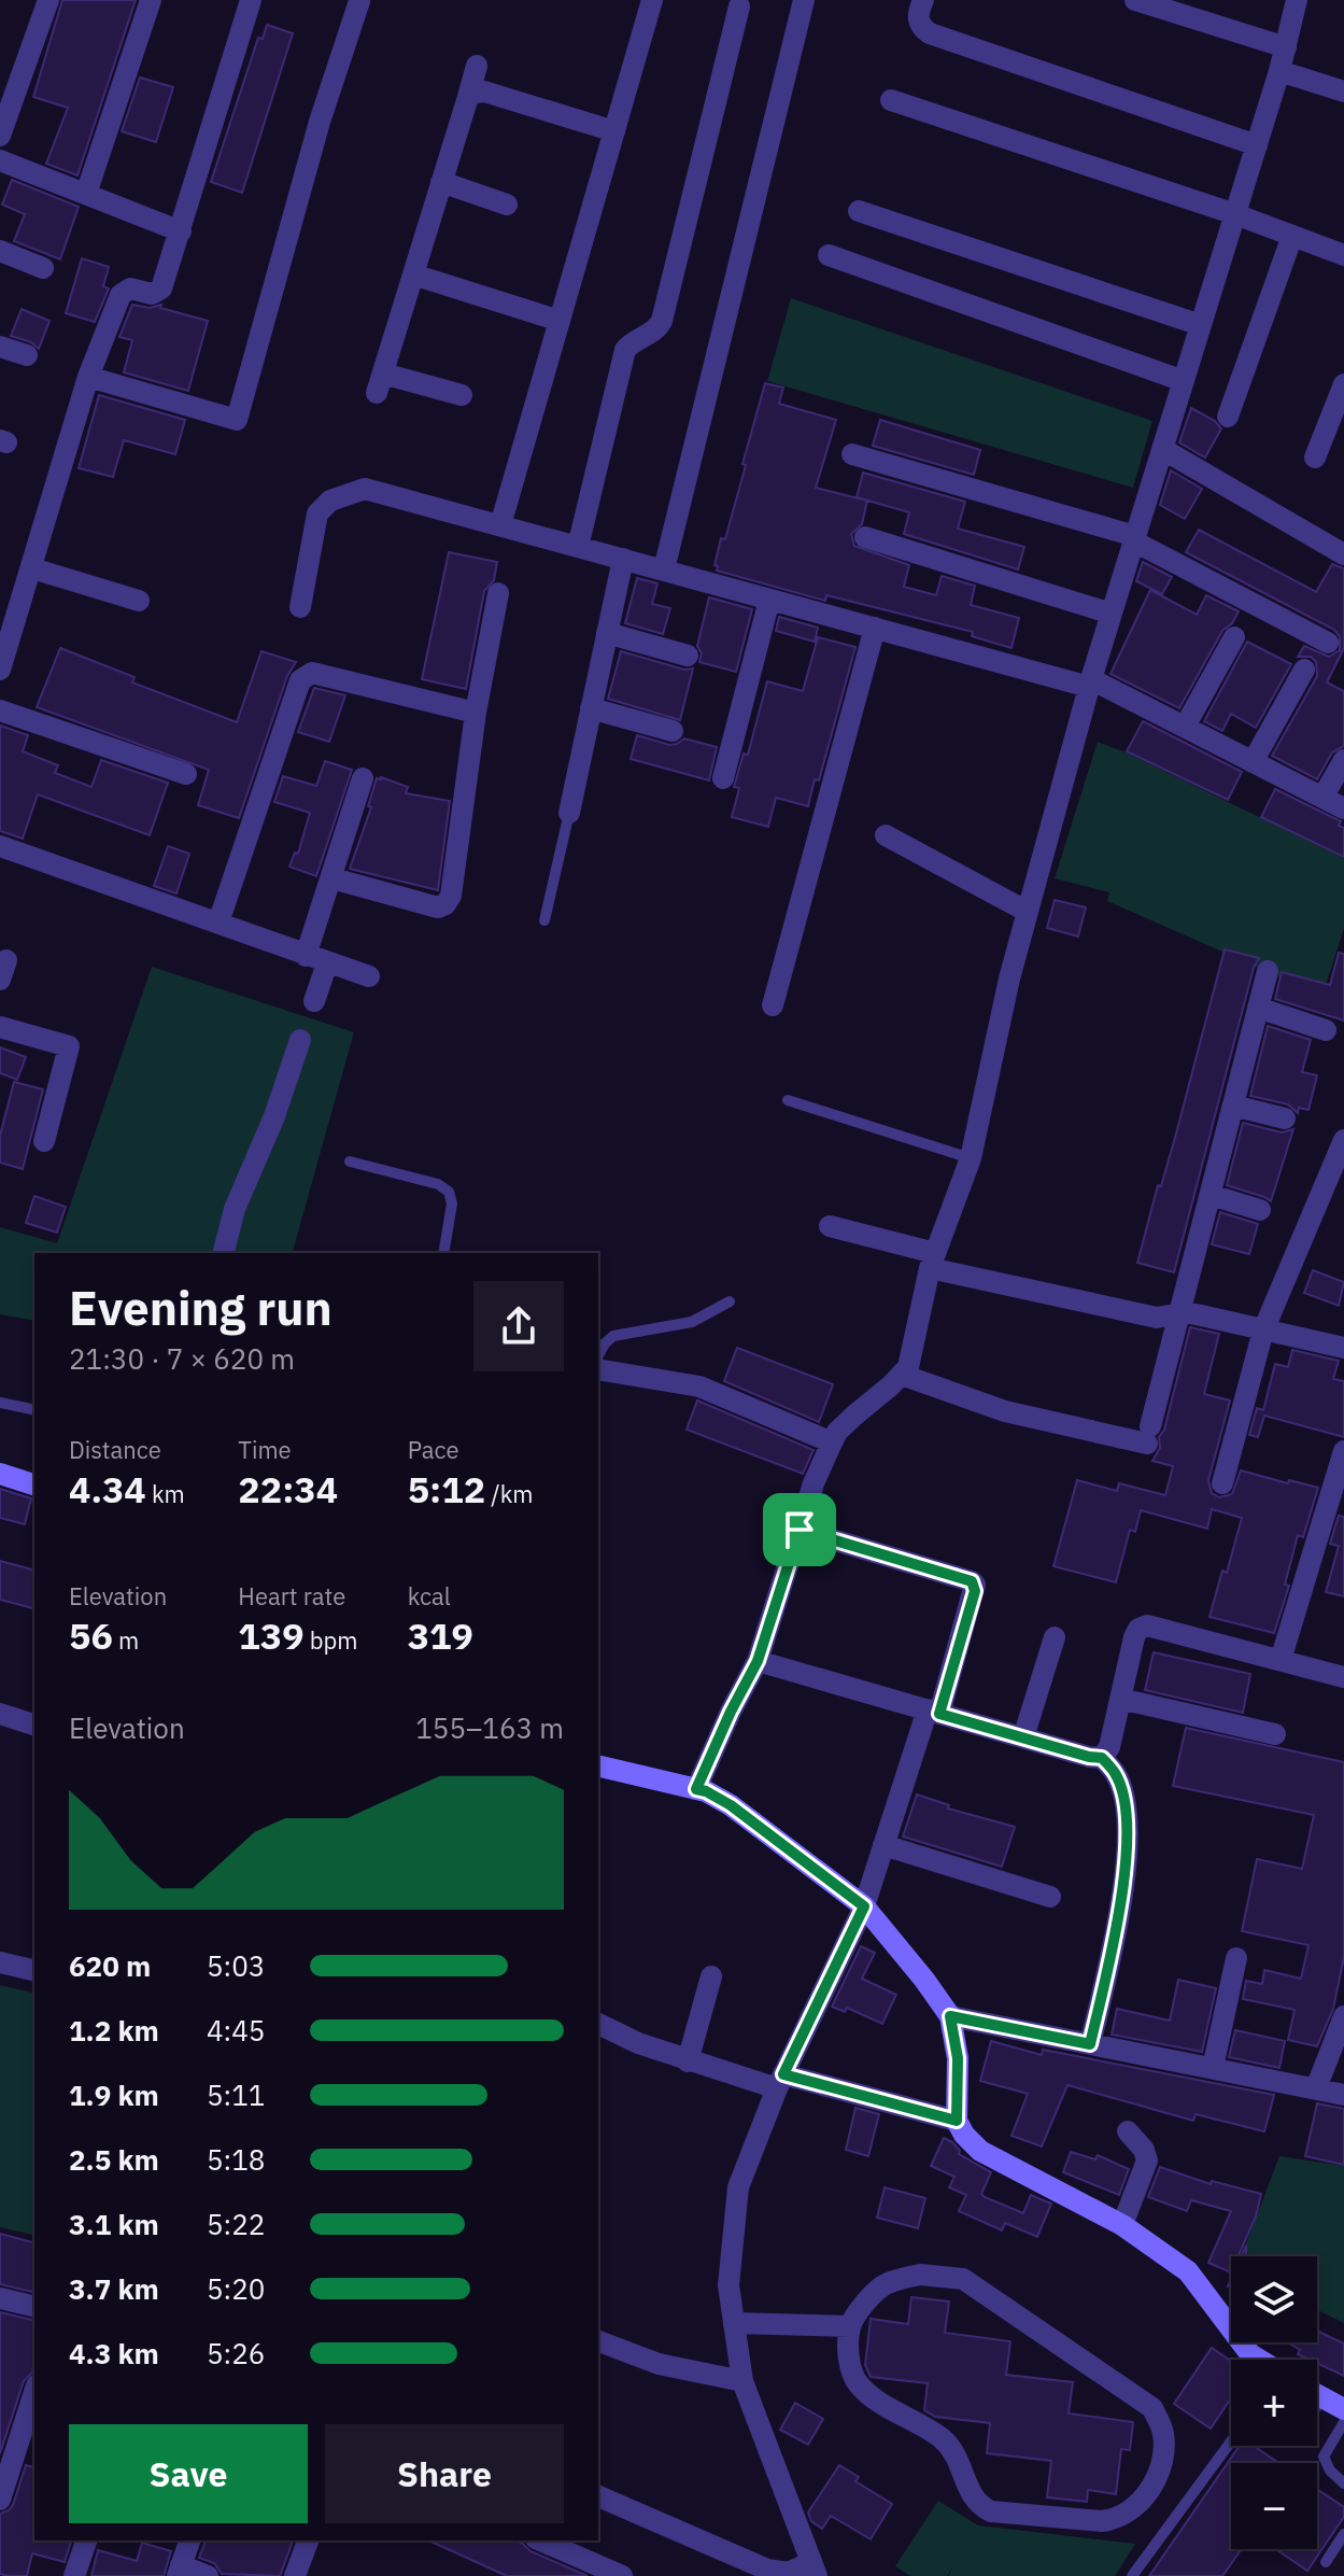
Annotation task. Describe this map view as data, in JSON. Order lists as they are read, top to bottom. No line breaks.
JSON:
{"page":{"heading":["Evening run","21:30 · 7 × 620 m"],"stats":[["Distance","4.34 km"],["Time","22:34"],["Pace","5:12 /km"],["Elevation","56 m"],["Heart rate","139 bpm"],["kcal","319"]],"chart":["Elevation","155–163 m"],"list":[{"name":"620 m","note":"5:03"},{"name":"1.2 km","note":"4:45"},{"name":"1.9 km","note":"5:11"},{"name":"2.5 km","note":"5:18"},{"name":"3.1 km","note":"5:22"},{"name":"3.7 km","note":"5:20"},{"name":"4.3 km","note":"5:26"}],"map_buttons":["+","−"],"buttons":["Save","Share"]}}
